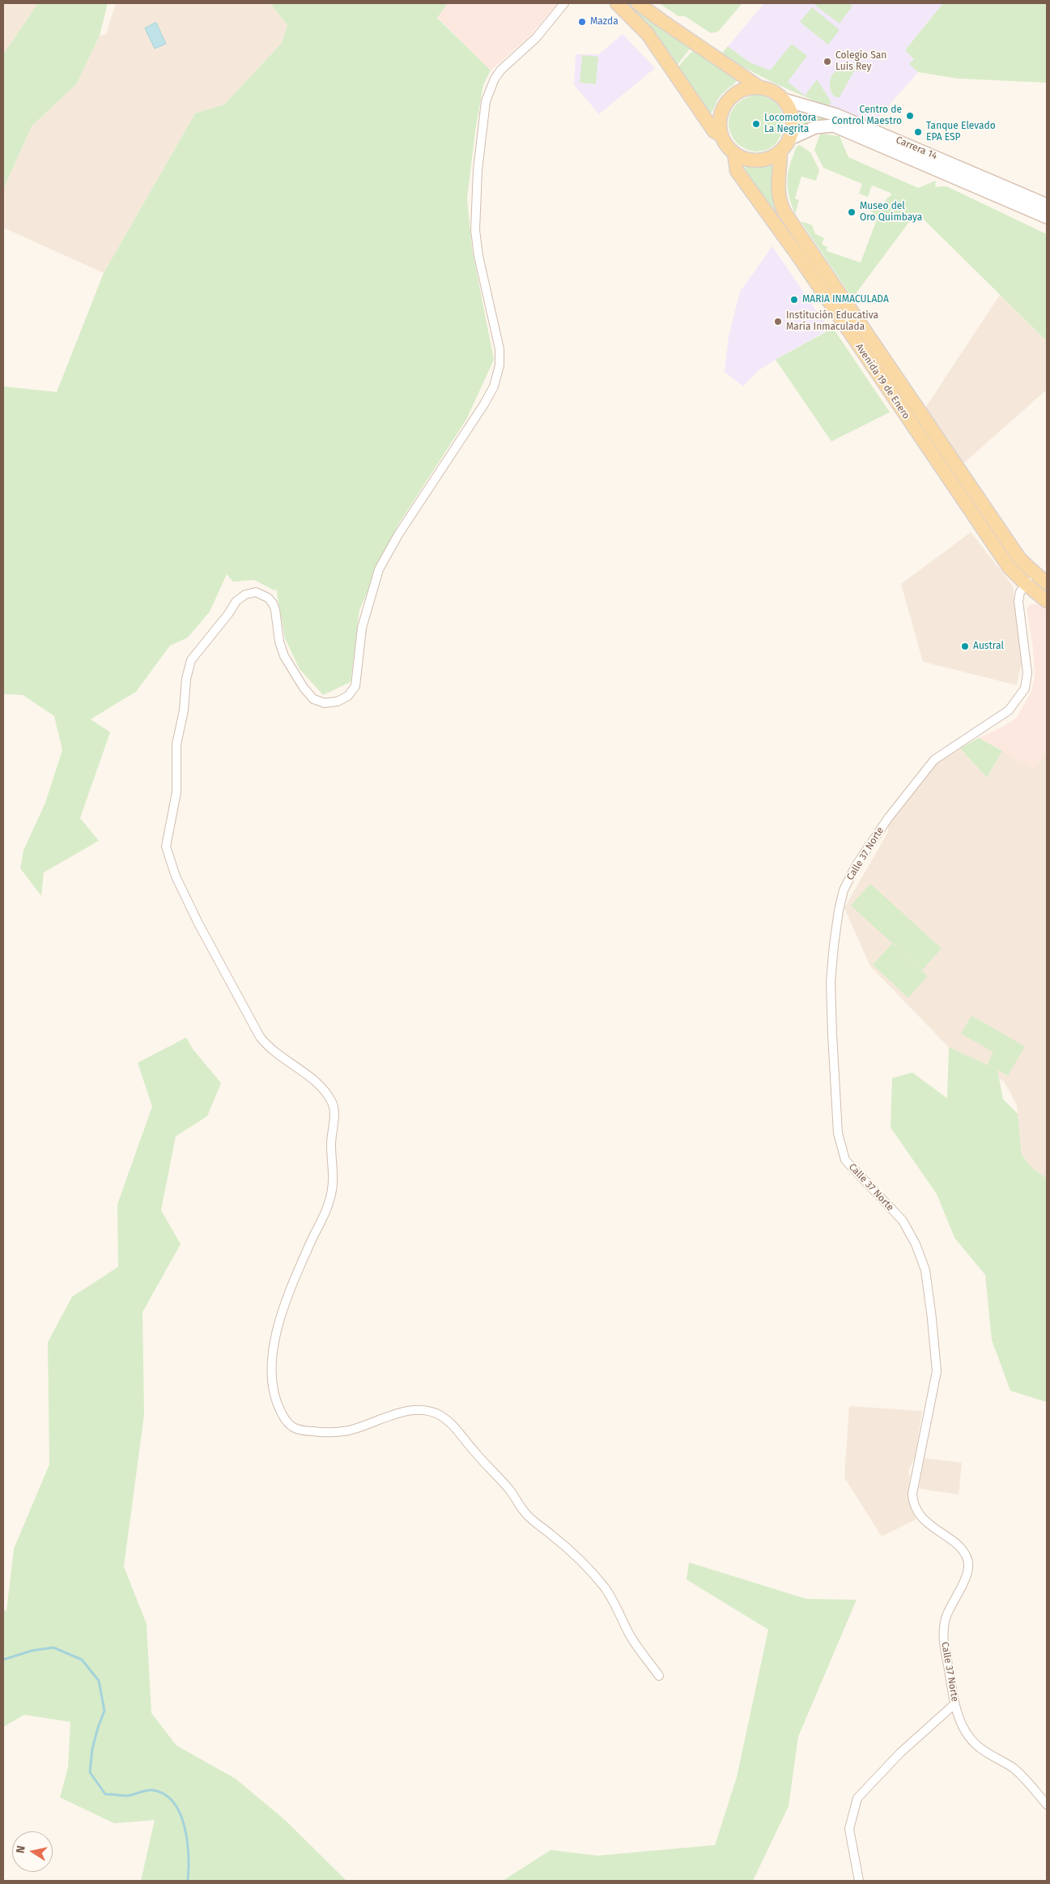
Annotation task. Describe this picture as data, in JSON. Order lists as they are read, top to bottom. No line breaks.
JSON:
{"streets":{"main road":["Carrera 14","Avenida 19 de Enero"],"street":["Calle 37 Norte"]},"crossings":[["Carrera 14","Avenida 19 de Enero"],["Avenida 19 de Enero","Calle 37 Norte"]],"places":["Mazda","Colegio San Luis Rey","Centro de Control Maestro","Locomotora La Negrita","Tanque Elevado EPA ESP","Museo del Oro Quimbaya","MARIA INMACULADA","Institución Educativa María Inmaculada","Austral"],"north":"left"}
